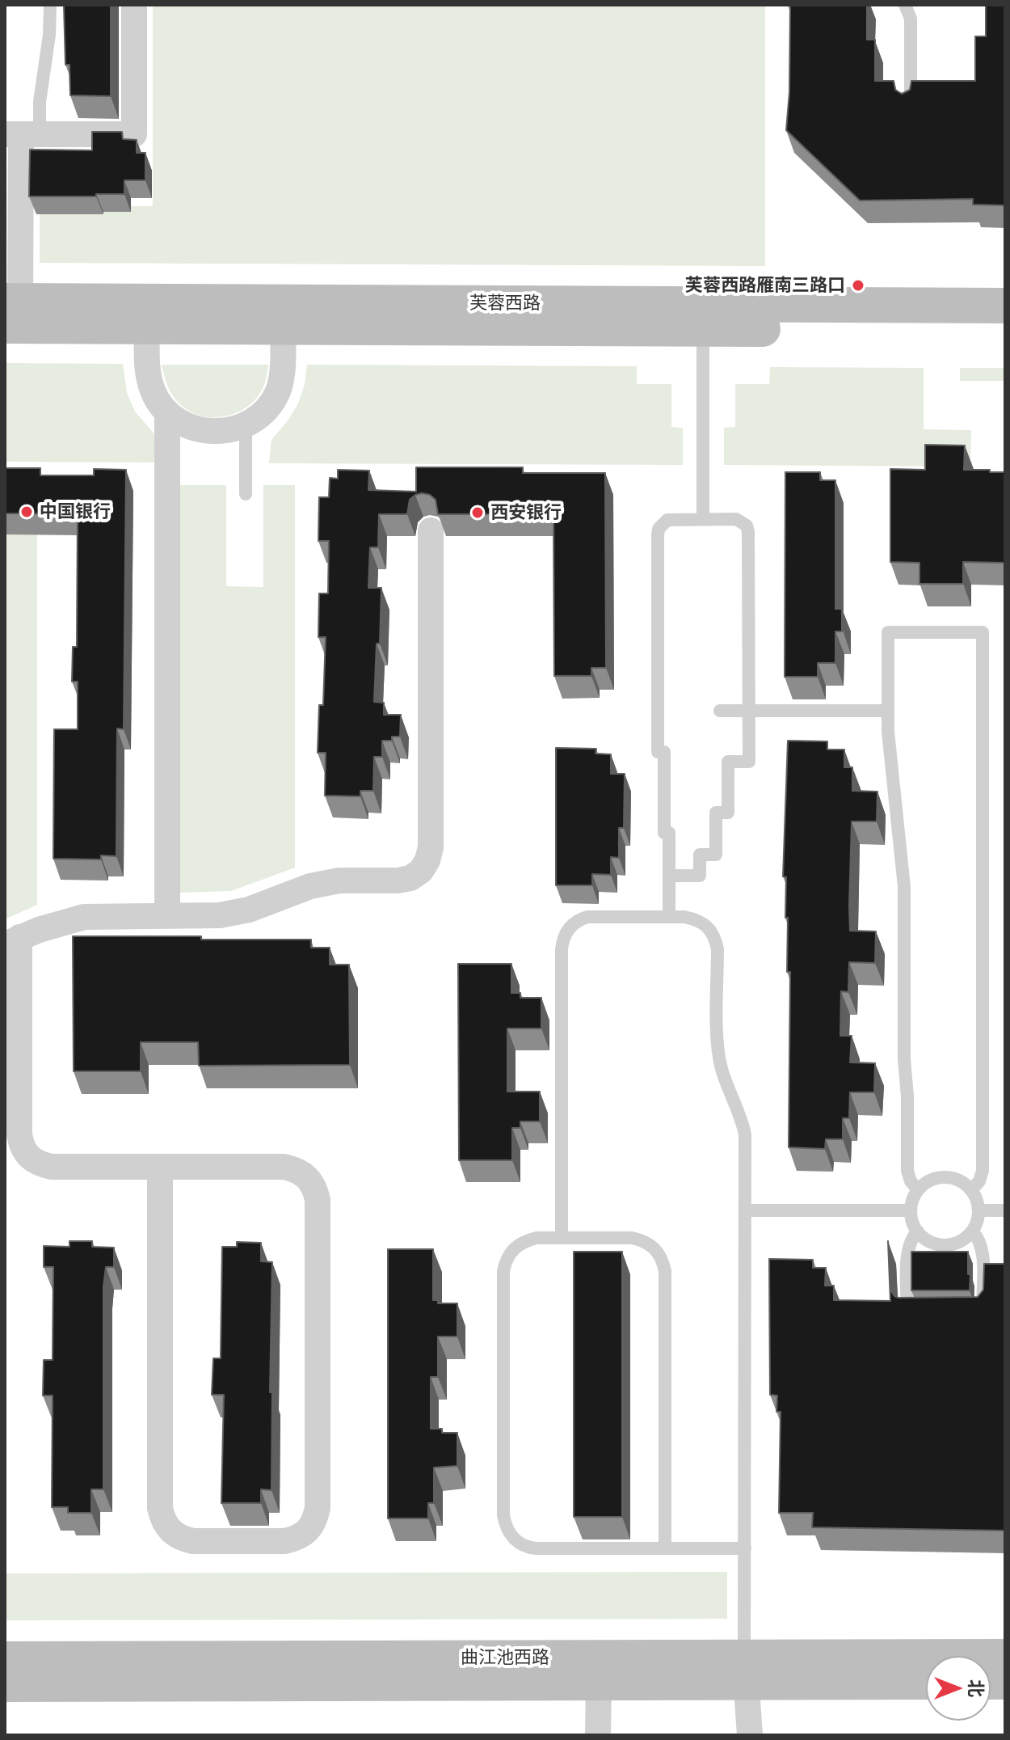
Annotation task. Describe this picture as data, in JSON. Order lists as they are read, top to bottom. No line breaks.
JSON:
{"streets":{"main road":["芙蓉西路","曲江池西路"]},"places":["芙蓉西路雁南三路口","中国银行","西安银行"],"north":"right"}
